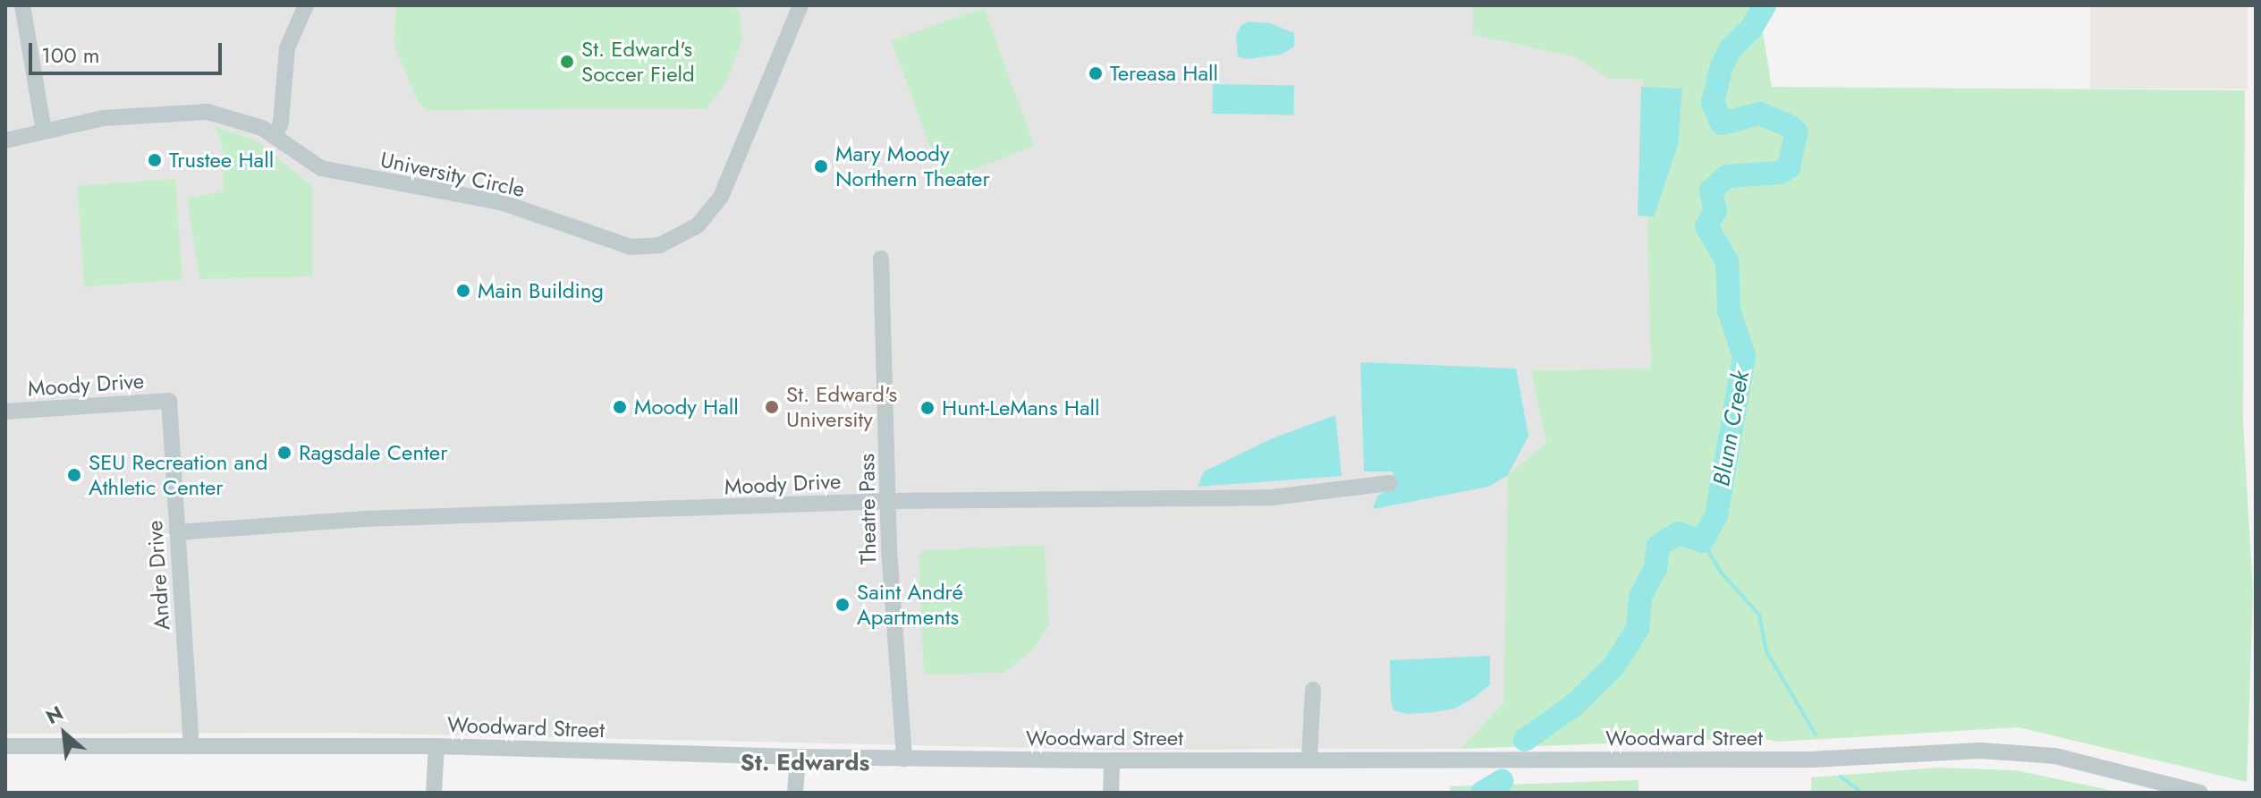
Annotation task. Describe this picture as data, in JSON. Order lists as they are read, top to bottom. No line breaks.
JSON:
{"streets":{"street":["University Circle","Moody Drive","Theatre Pass","Andre Drive","Woodward Street"]},"crossings":[["Moody Drive","Theatre Pass"],["Moody Drive","Andre Drive"],["Theatre Pass","Woodward Street"],["Andre Drive","Woodward Street"]],"districts":["St. Edwards"],"water":["Blunn Creek"],"places":["St. Edward's Soccer Field","Tereasa Hall","Trustee Hall","Mary Moody Northern Theater","Main Building","Moody Hall","St. Edward's University","Hunt-LeMans Hall","Ragsdale Center","SEU Recreation and Athletic Center","Saint André Apartments"],"scale_bar":"100 m","north":"top left"}
